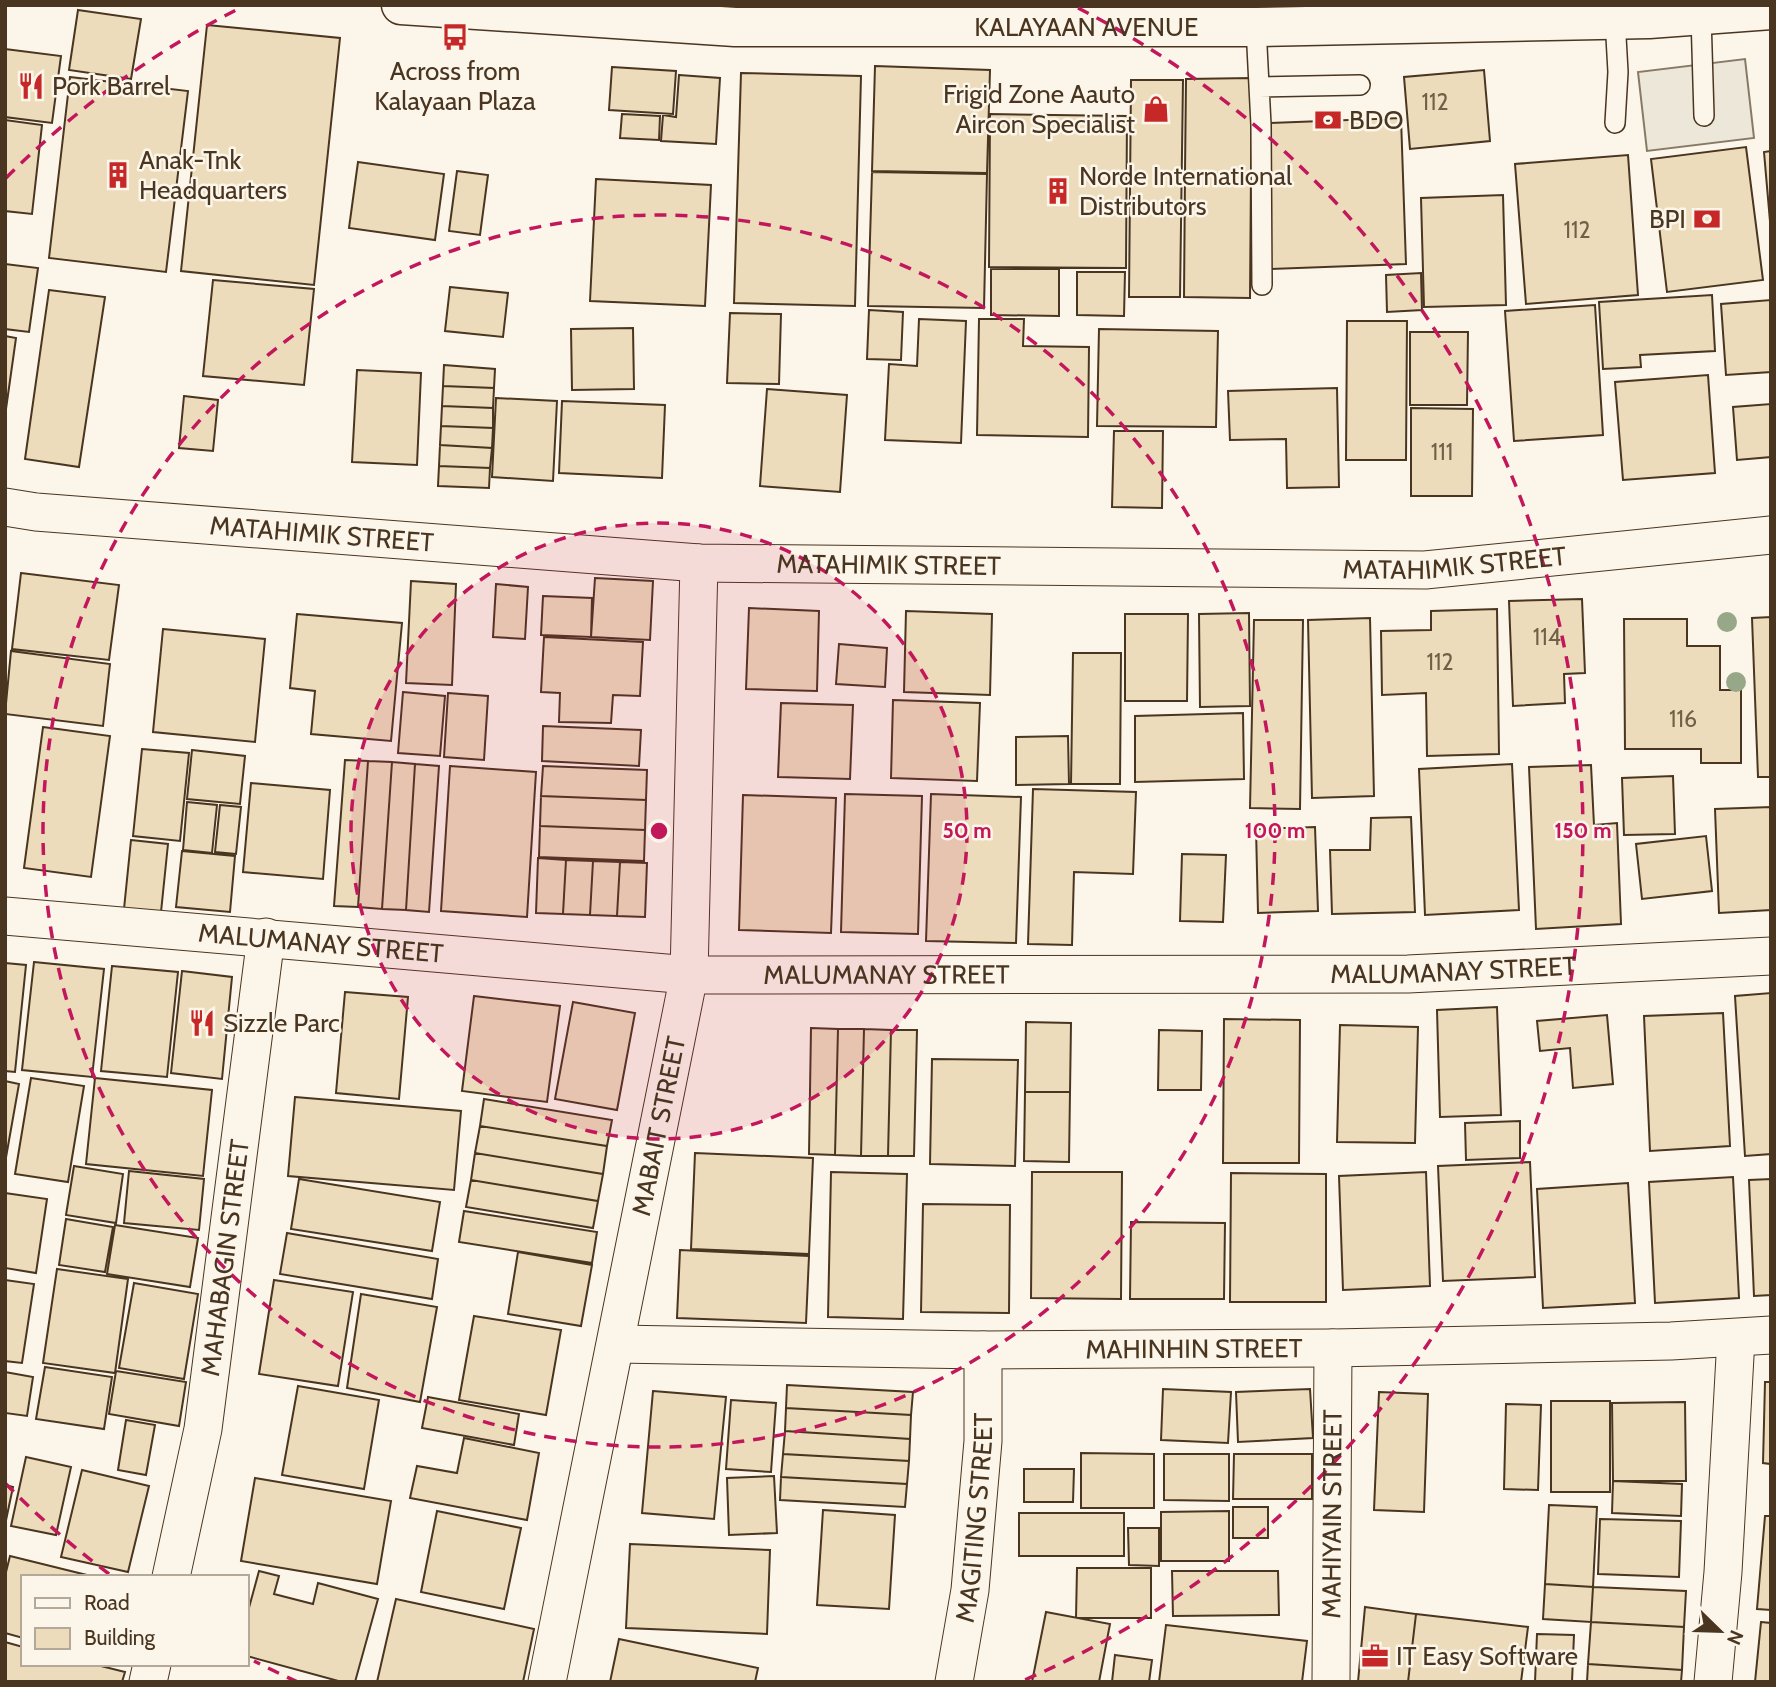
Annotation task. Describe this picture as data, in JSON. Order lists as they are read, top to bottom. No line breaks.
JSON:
{"streets":{"main road":["KALAYAAN AVENUE"],"street":["MATAHIMIK STREET","MALUMANAY STREET","MABAIT STREET","MAHABAGIN STREET","MAHINHIN STREET","MAHIYAIN STREET","MAGITING STREET"]},"crossings":[["MATAHIMIK STREET","MABAIT STREET"],["MALUMANAY STREET","MABAIT STREET"],["MALUMANAY STREET","MAHABAGIN STREET"],["MABAIT STREET","MAHINHIN STREET"],["MAHINHIN STREET","MAHIYAIN STREET"],["MAHINHIN STREET","MAGITING STREET"]],"places":{"bus stop":["Across from Kalayaan Plaza"],"restaurant":["Pork Barrel","Sizzle Parc"],"shop":["Frigid Zone Aauto Aircon Specialist"],"bank":["BDO","BPI"],"building":["Anak-Tnk Headquarters","Norde International Distributors"],"office":["IT Easy Software"]},"house_numbers":["112","112","111","114","112","116"],"legend":["Road","Building"],"north":"bottom right","rings":["50 m","100 m","150 m"]}
